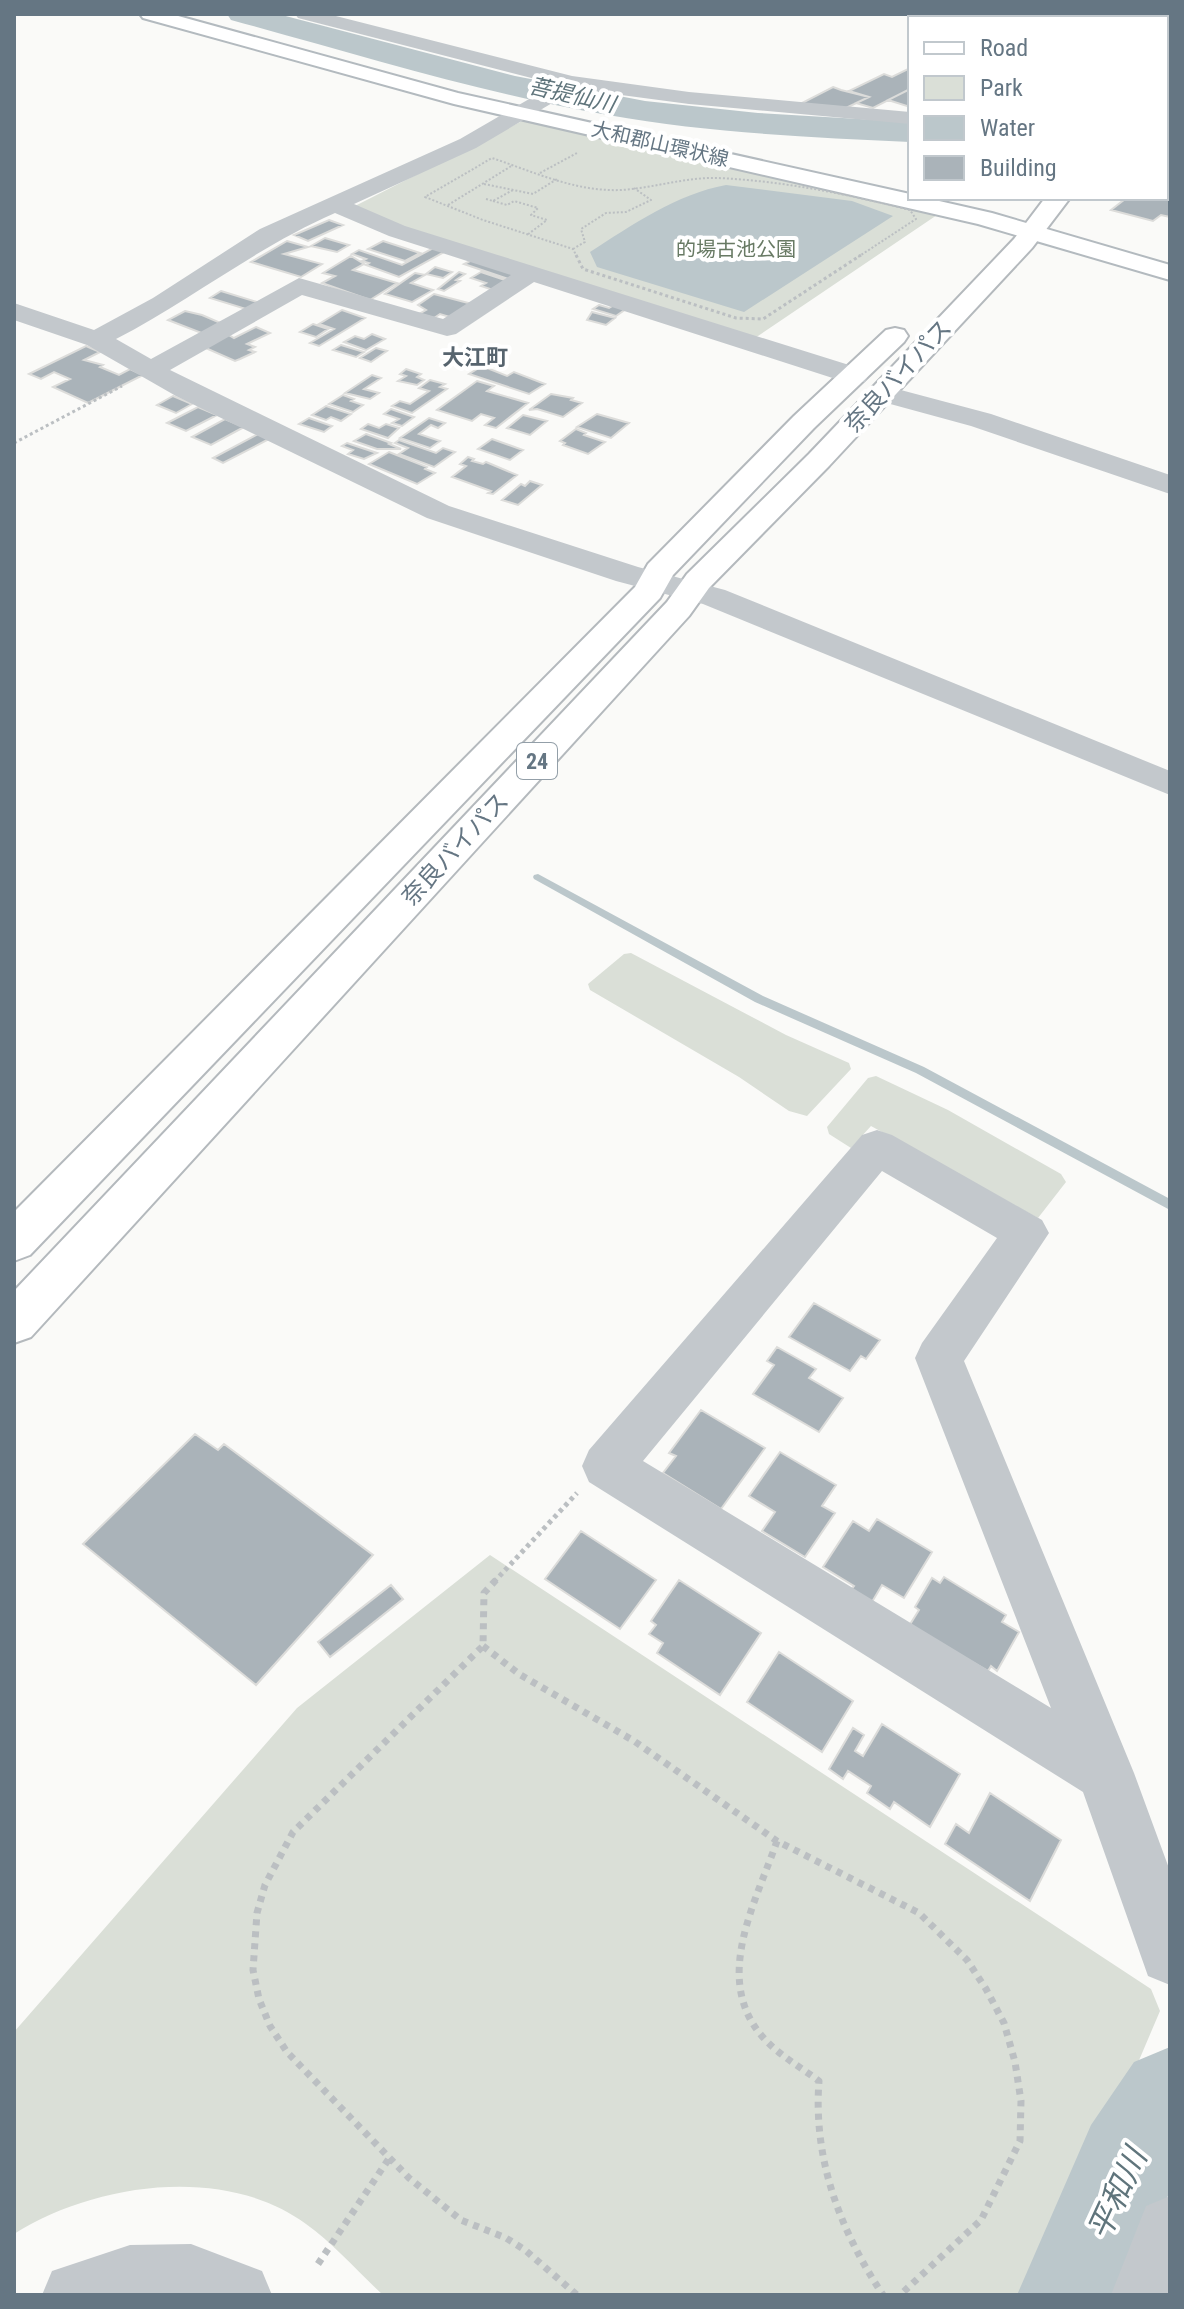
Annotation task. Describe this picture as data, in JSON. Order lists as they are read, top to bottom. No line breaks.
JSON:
{"streets":{"main road":["大和郡山環状線","奈良バイパス","24"]},"crossings":[["大和郡山環状線","奈良バイパス"]],"districts":["大江町"],"water":["菩提仙川","平和川"],"parks":["的場古池公園"],"legend":["Road","Park","Water","Building"]}
